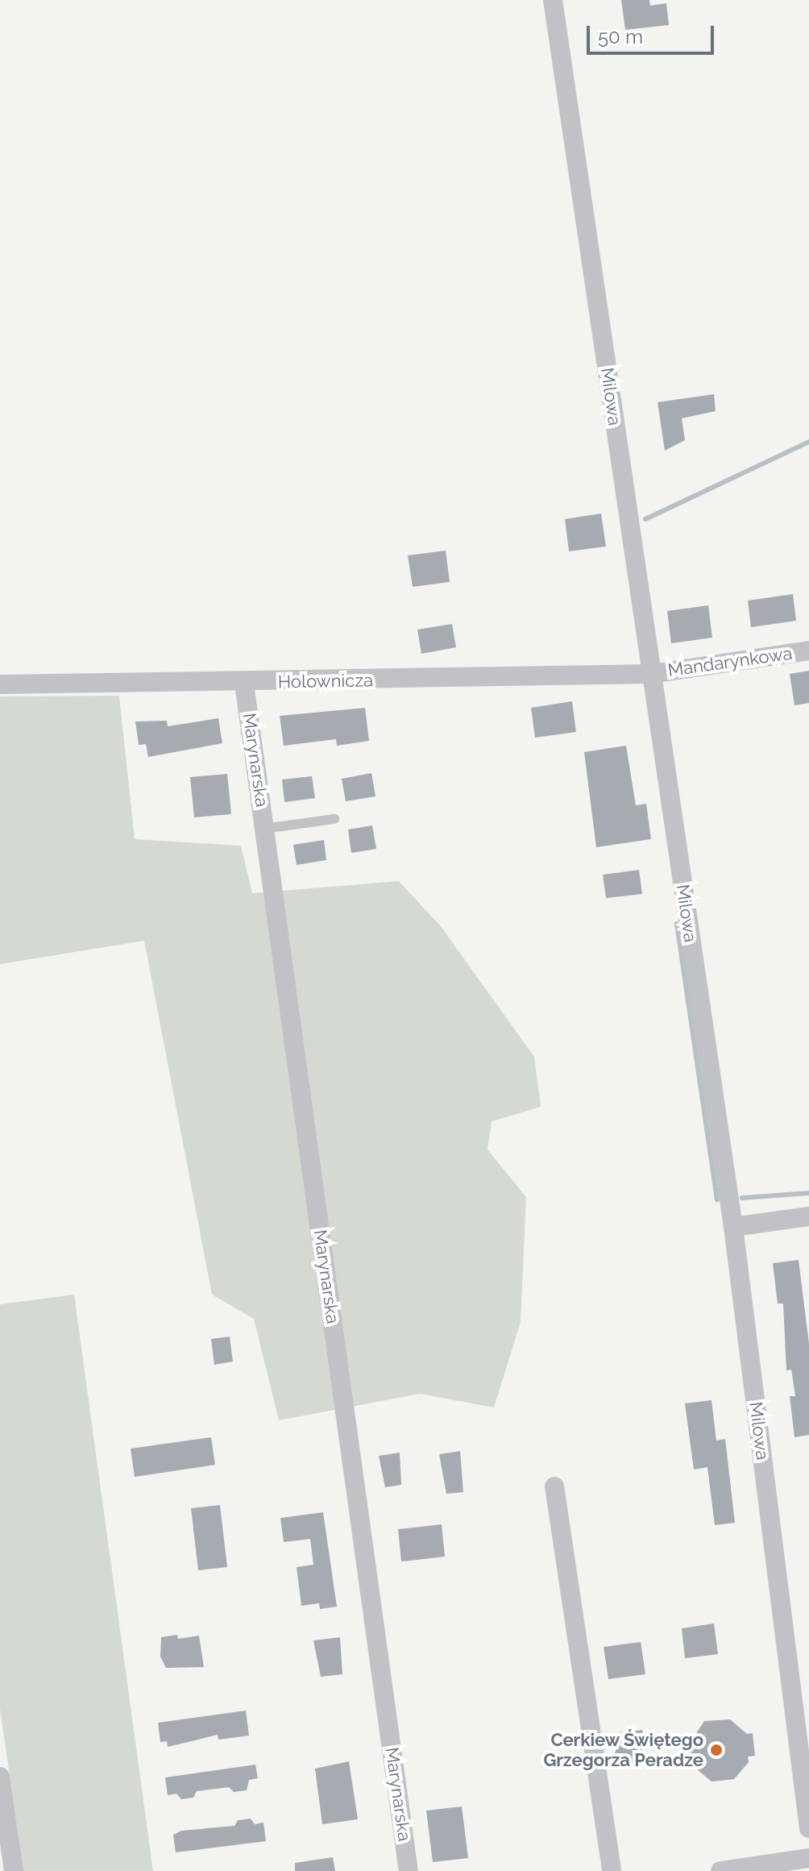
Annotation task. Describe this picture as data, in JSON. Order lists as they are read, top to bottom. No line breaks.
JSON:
{"streets":{"street":["Milowa","Mandarynkowa","Holownicza","Marynarska"]},"crossings":[["Milowa","Mandarynkowa"],["Milowa","Holownicza"],["Mandarynkowa","Holownicza"],["Holownicza","Marynarska"]],"places":["Cerkiew Świętego Grzegorza Peradze"],"scale_bar":"50 m"}
